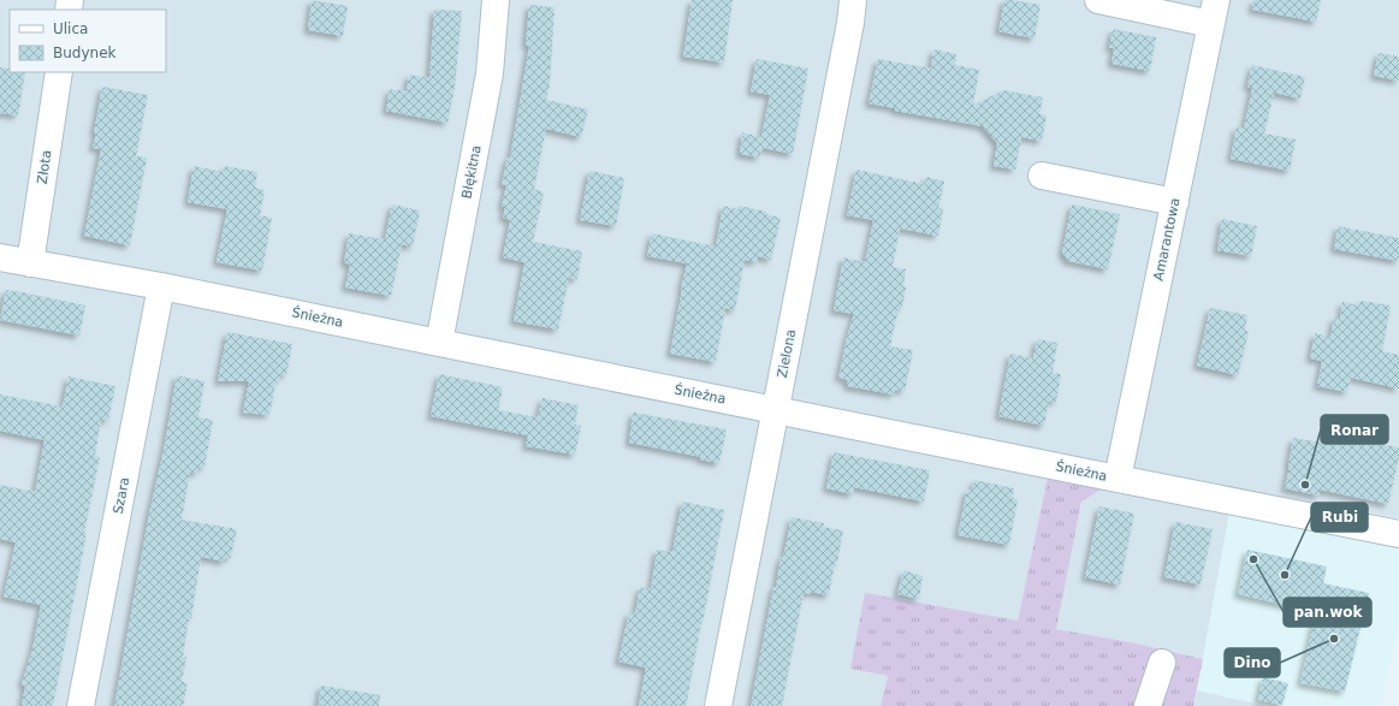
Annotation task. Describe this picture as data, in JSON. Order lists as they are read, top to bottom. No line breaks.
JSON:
{"streets":{"street":["Złota","Błękitna","Amarantowa","Śnieżna","Zielona","Szara"]},"crossings":[["Złota","Śnieżna"],["Błękitna","Śnieżna"],["Amarantowa","Śnieżna"],["Śnieżna","Zielona"],["Śnieżna","Szara"]],"places":["Ronar","pan.wok","Rubi","Dino"],"legend":["Ulica","Budynek"]}
